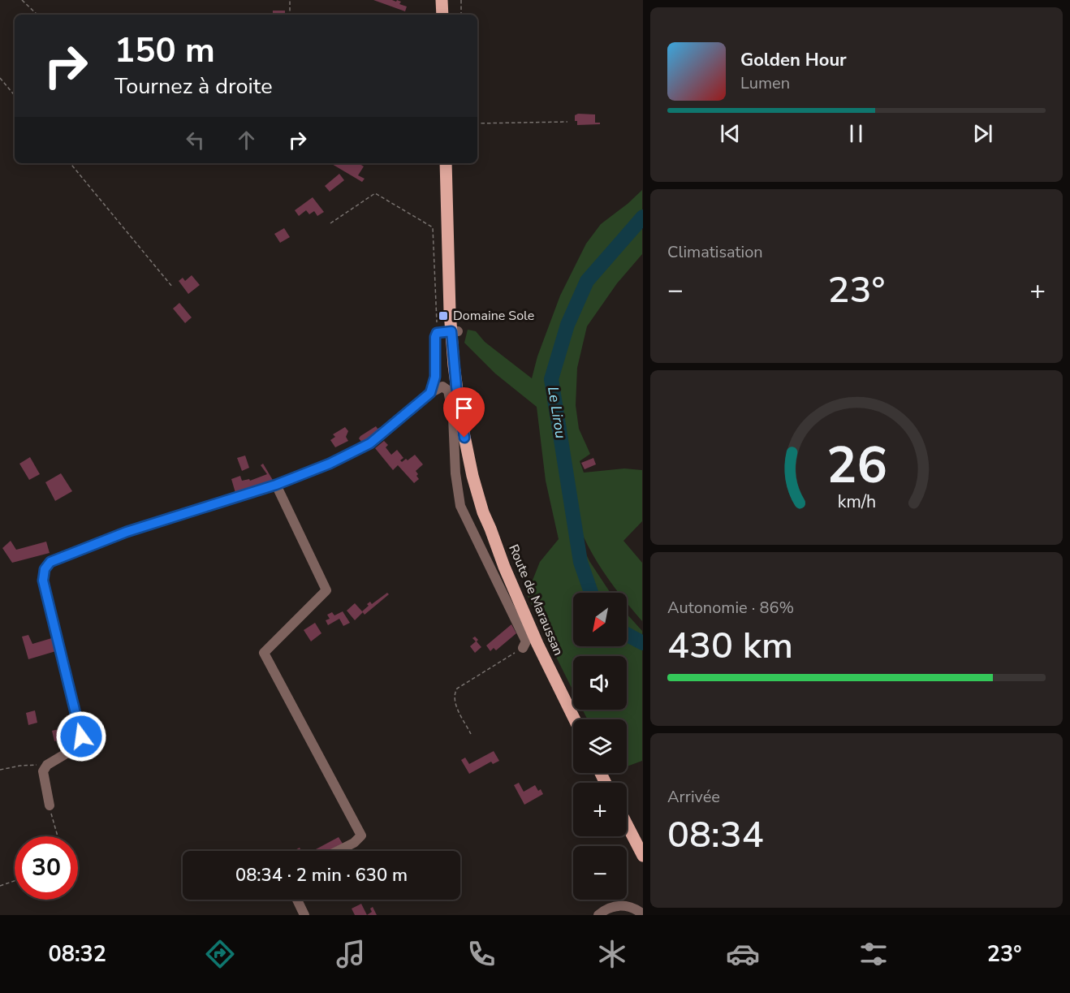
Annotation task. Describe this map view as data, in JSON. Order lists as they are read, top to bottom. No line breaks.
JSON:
{"streets":{"main road":["Route de Maraussan"]},"water":["Le Lirou"],"places":{"transit":["Domaine Sole"]},"north":"bottom left","page":{"turn":["150 m","Tournez à droite"],"song":["Golden Hour","Lumen"],"tile":["Climatisation",["Autonomie · 86%","430 km"],["Arrivée","08:34"]],"heat":["−","23°","+"],"map_buttons":["+","−"],"limit":"30","trip":"08:34 · 2 min · 630 m","tabs":["08:32","23°"],"gauge":["26","km/h"]}}
